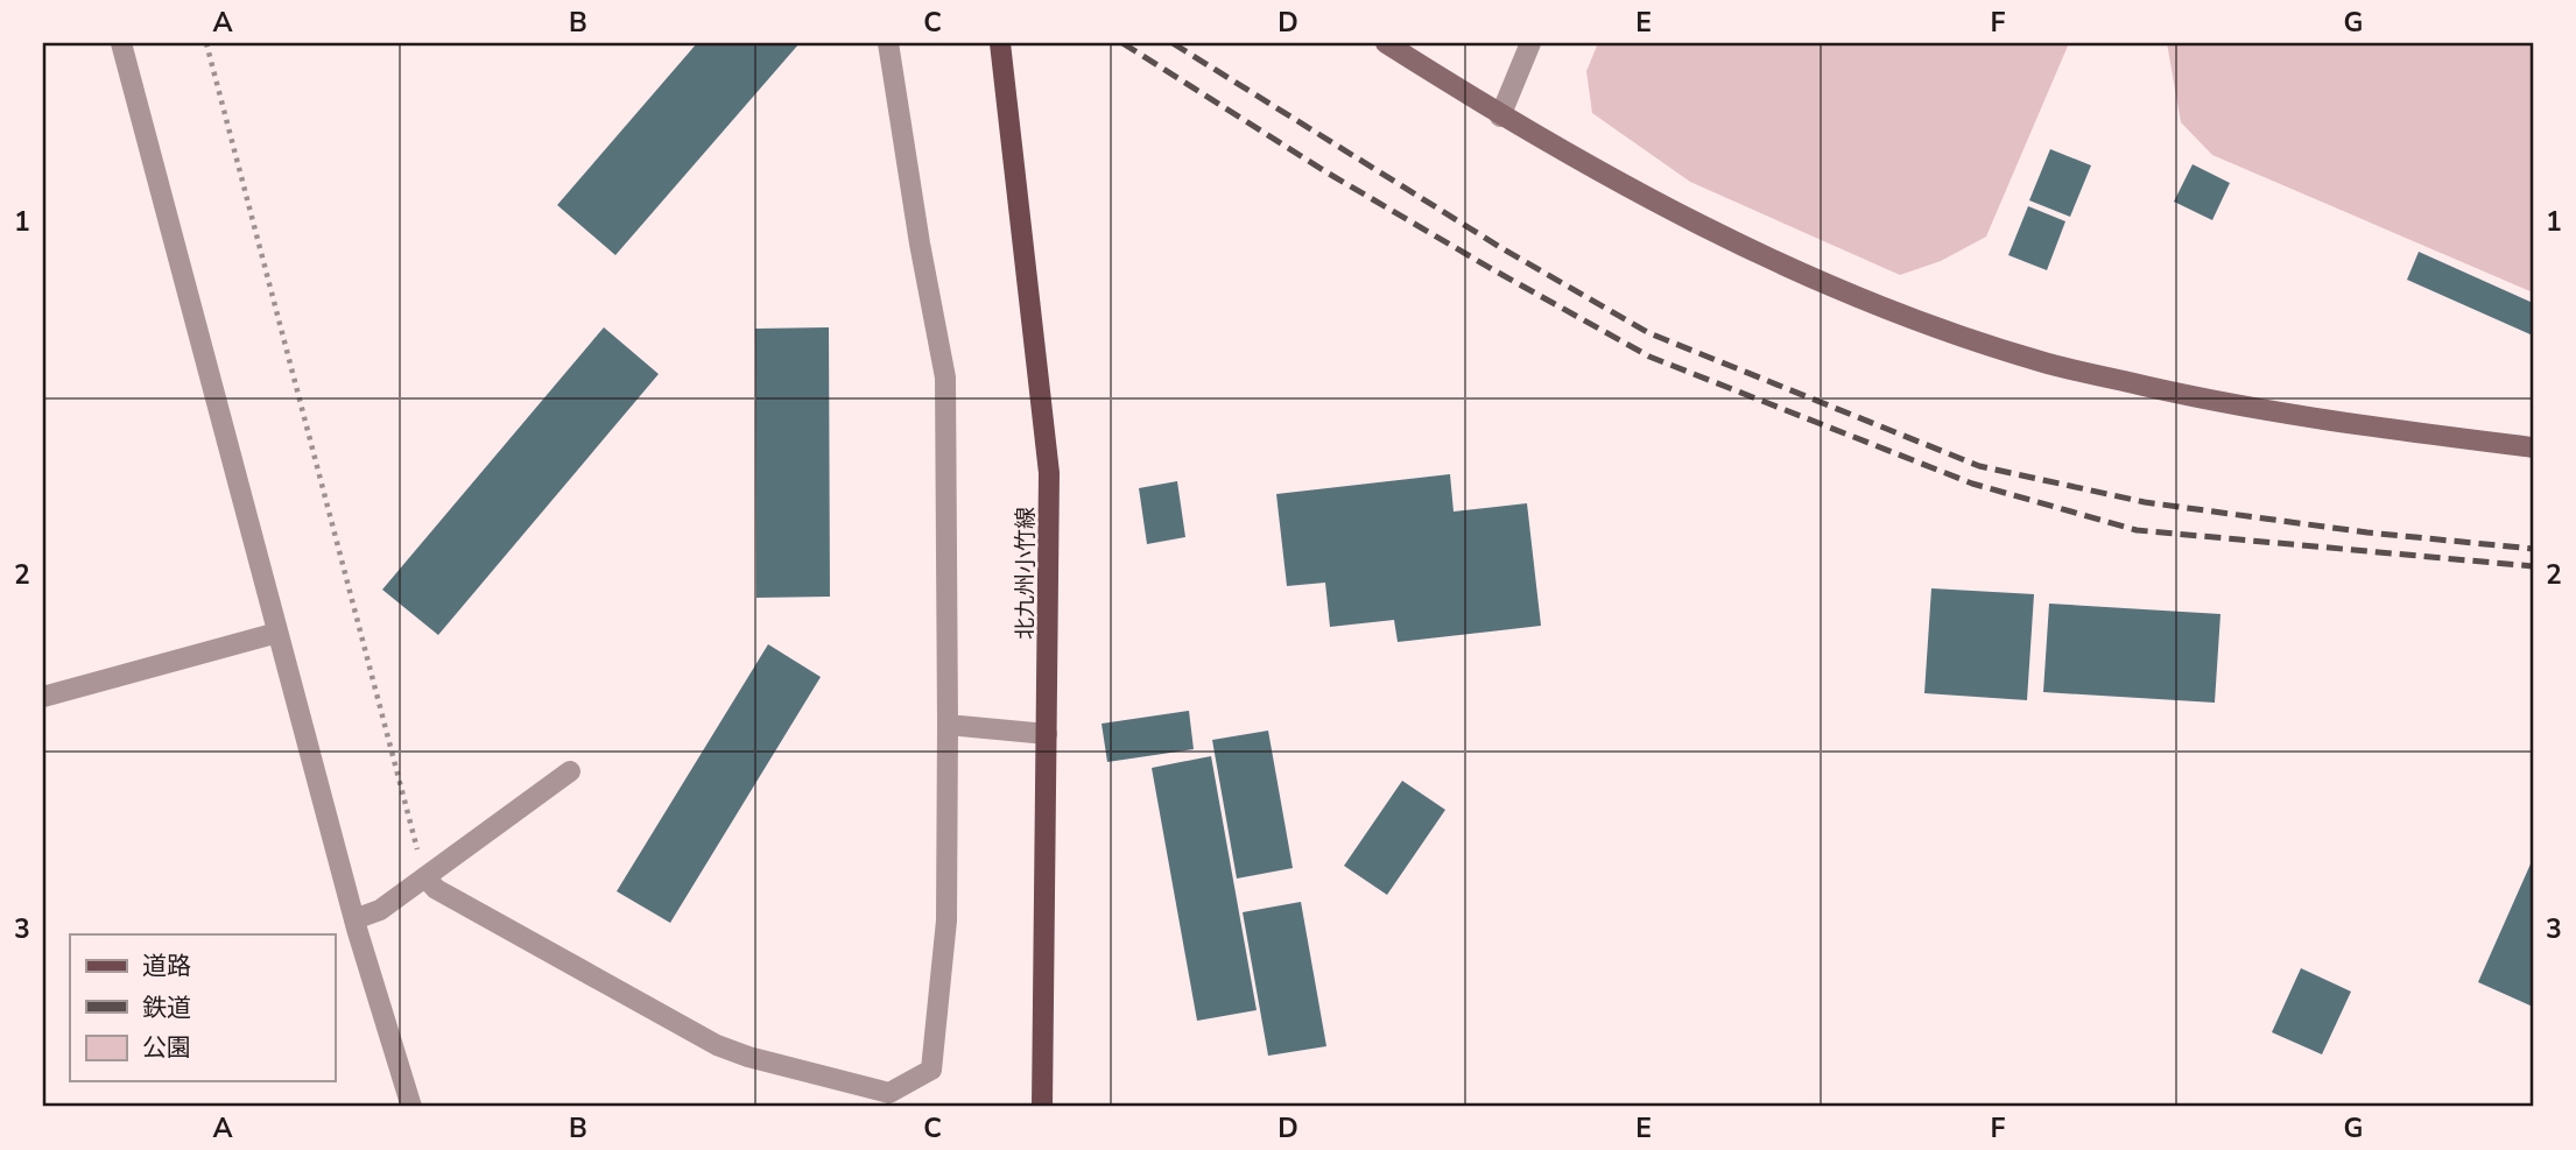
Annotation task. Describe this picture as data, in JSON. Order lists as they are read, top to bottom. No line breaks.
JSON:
{"streets":{"main road":["北九州小竹線"]},"legend":["道路","鉄道","公園"],"grid":{"columns":["A","B","C","D","E","F","G"],"rows":["1","2","3"]}}
